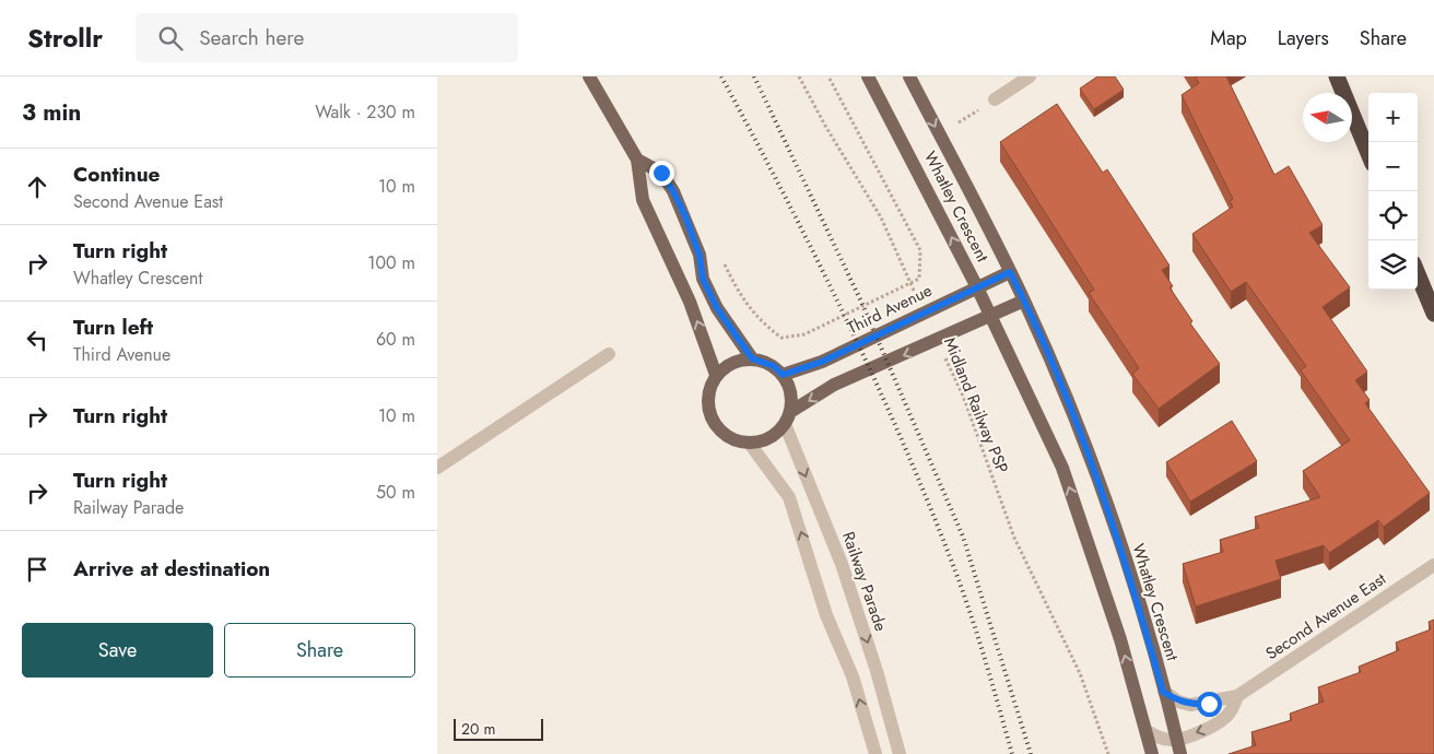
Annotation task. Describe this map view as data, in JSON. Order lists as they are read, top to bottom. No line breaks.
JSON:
{"streets":{"main road":["Whatley Crescent","Third Avenue"],"street":["Railway Parade","Second Avenue East"],"path":["Midland Railway PSP"]},"crossings":[["Whatley Crescent","Third Avenue"],["Whatley Crescent","Second Avenue East"],["Third Avenue","Railway Parade"]],"scale_bar":"20 m","north":"left","page":{"header":"Strollr","search":"Search here","nav":["Map","Layers","Share"],"heading":["3 min","Walk · 230 m"],"map_buttons":["+","−"],"list":[["Continue","Second Avenue East","10 m"],["Turn right","Whatley Crescent","100 m"],["Turn left","Third Avenue","60 m"],["Turn right","10 m"],["Turn right","Railway Parade","50 m"],"Arrive at destination"],"buttons":["Save","Share"],"scale":"20 m"}}
